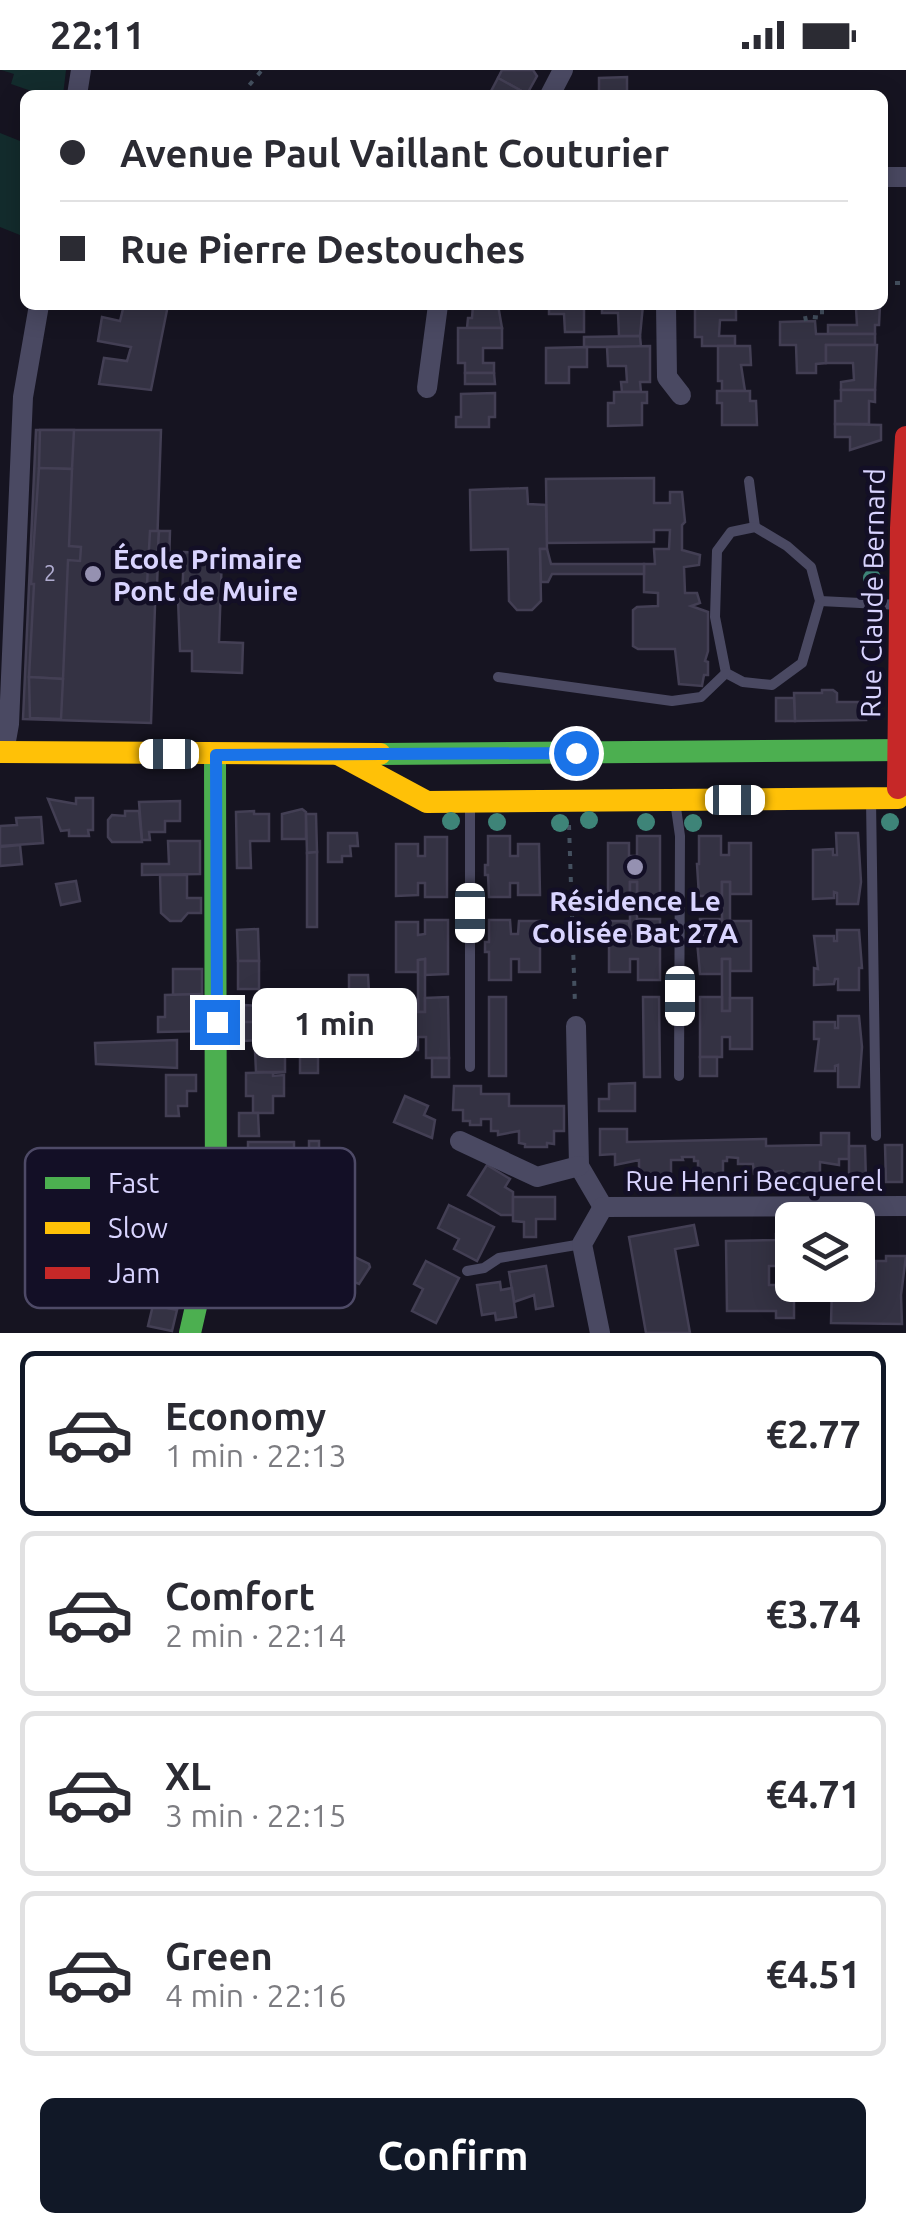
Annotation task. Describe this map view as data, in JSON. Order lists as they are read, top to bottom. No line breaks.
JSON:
{"streets":{"street":["Rue Claude Bernard","Rue Henri Becquerel"]},"places":["École Primaire Pont de Muire","Résidence Le Colisée Bat 27A"],"house_numbers":["2"],"legend":["Fast","Slow","Jam"],"page":{"status":"22:11","banner":["Avenue Paul Vaillant Couturier","Rue Pierre Destouches"],"bubble":"1 min","list":[{"name":"Economy","note":"1 min · 22:13","value":"€2.77"},{"name":"Comfort","note":"2 min · 22:14","value":"€3.74"},{"name":"XL","note":"3 min · 22:15","value":"€4.71"},{"name":"Green","note":"4 min · 22:16","value":"€4.51"}],"buttons":"Confirm"}}
